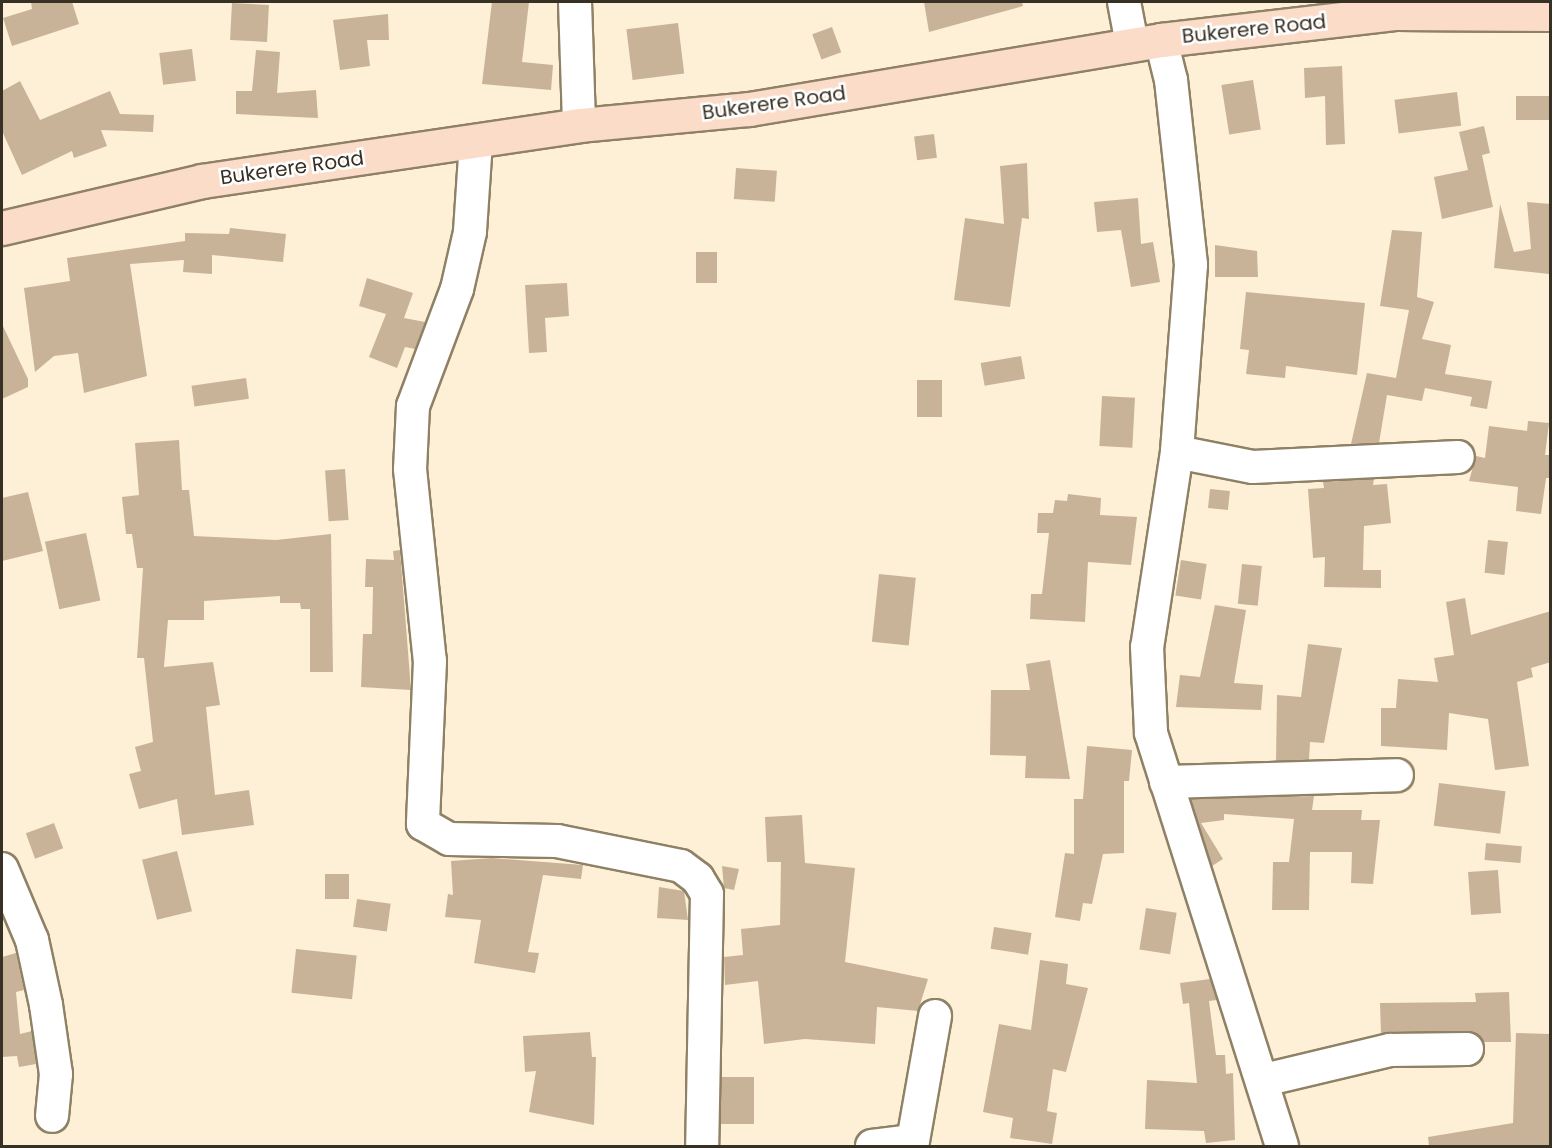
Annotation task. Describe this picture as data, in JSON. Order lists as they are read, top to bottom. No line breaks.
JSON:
{"streets":{"main road":["Bukerere Road"]}}
